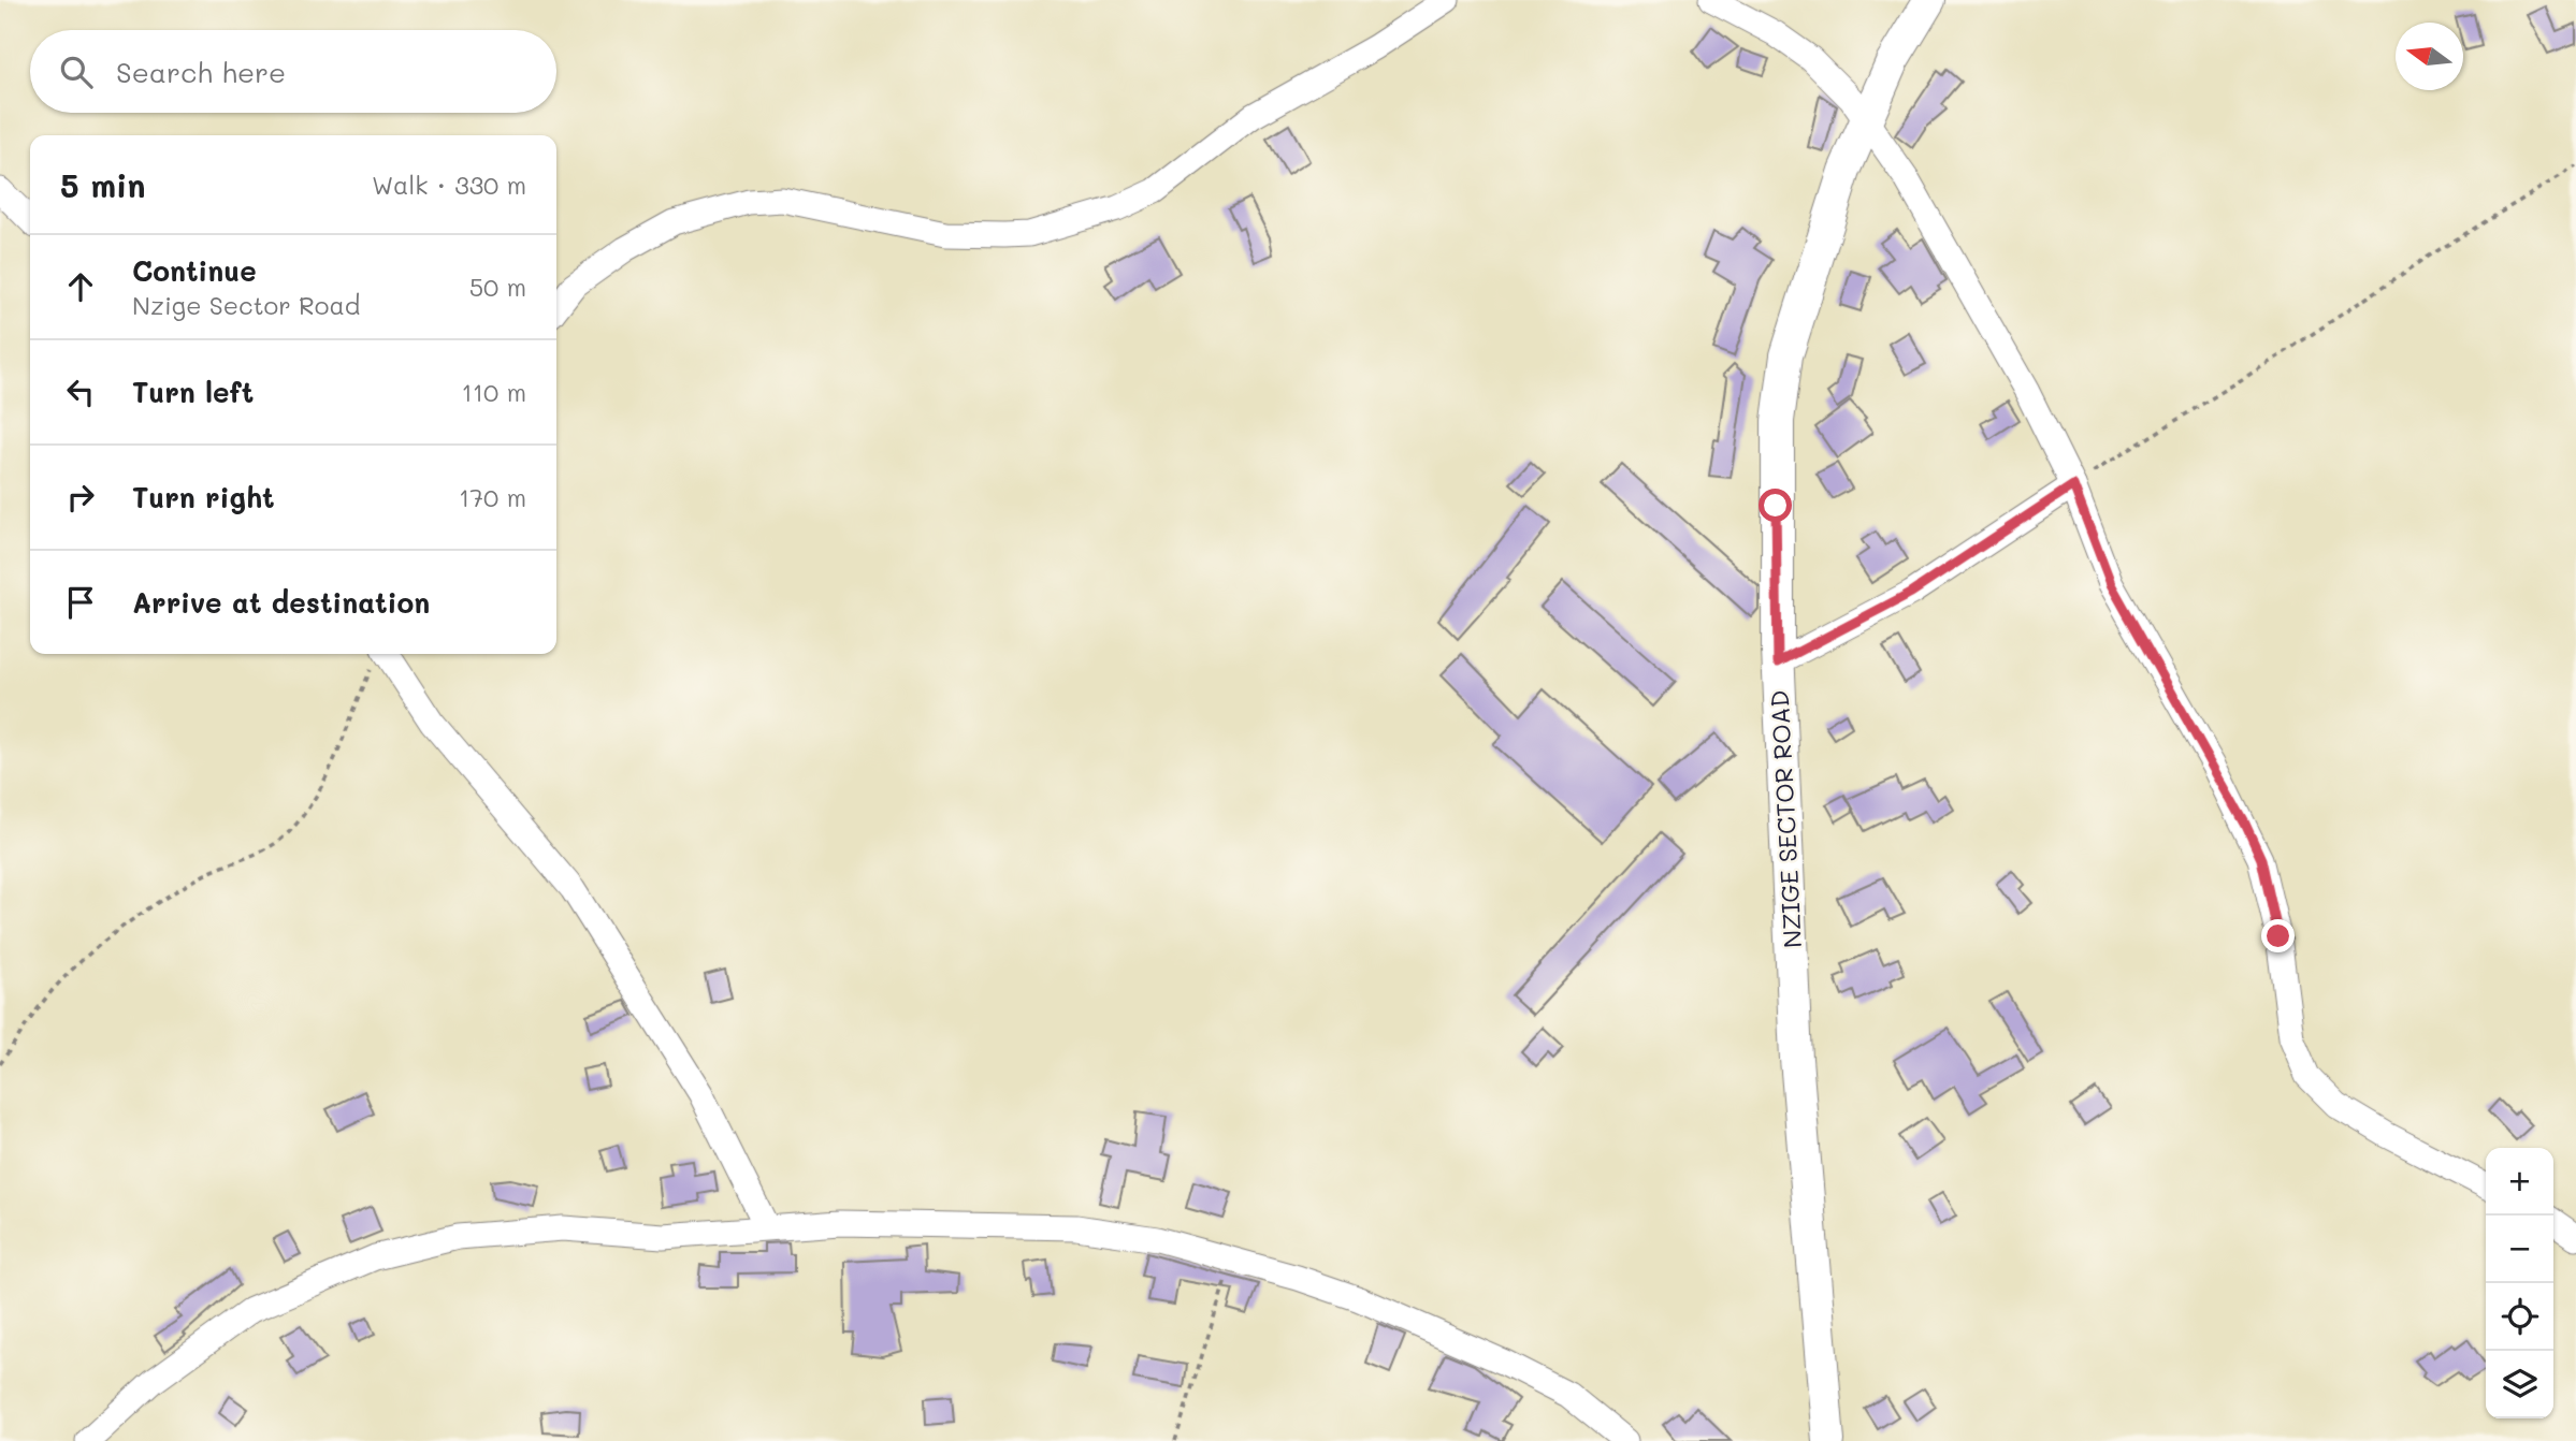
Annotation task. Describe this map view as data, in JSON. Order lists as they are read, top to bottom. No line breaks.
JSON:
{"streets":{"main road":["NZIGE SECTOR ROAD"]},"north":"left","page":{"search":"Search here","heading":["5 min","Walk · 330 m"],"list":[["Continue","Nzige Sector Road","50 m"],["Turn left","110 m"],["Turn right","170 m"],"Arrive at destination"],"map_buttons":["+","−"]}}
